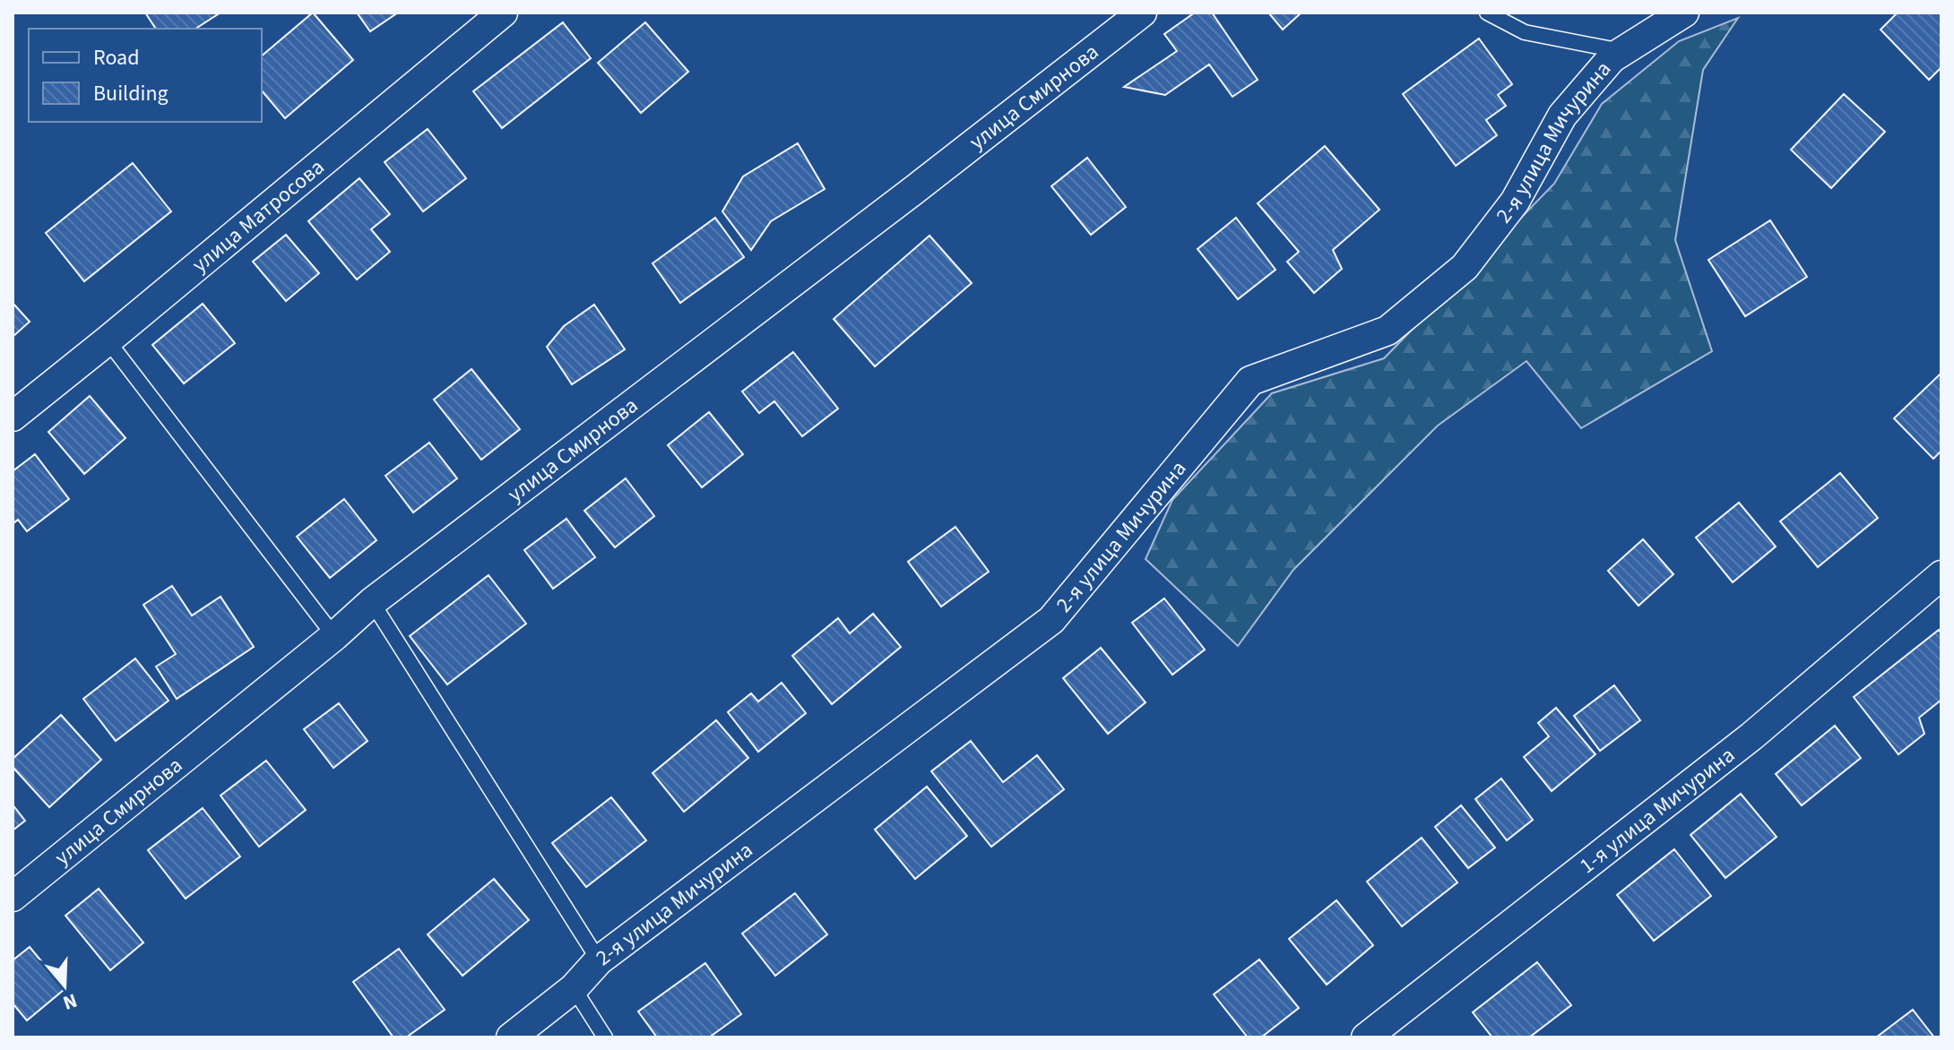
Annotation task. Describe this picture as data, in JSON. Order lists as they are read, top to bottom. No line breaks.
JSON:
{"streets":{"street":["улица Смирнова","2-я улица Мичурина","улица Матросова","1-я улица Мичурина"]},"legend":["Road","Building"],"north":"bottom"}
